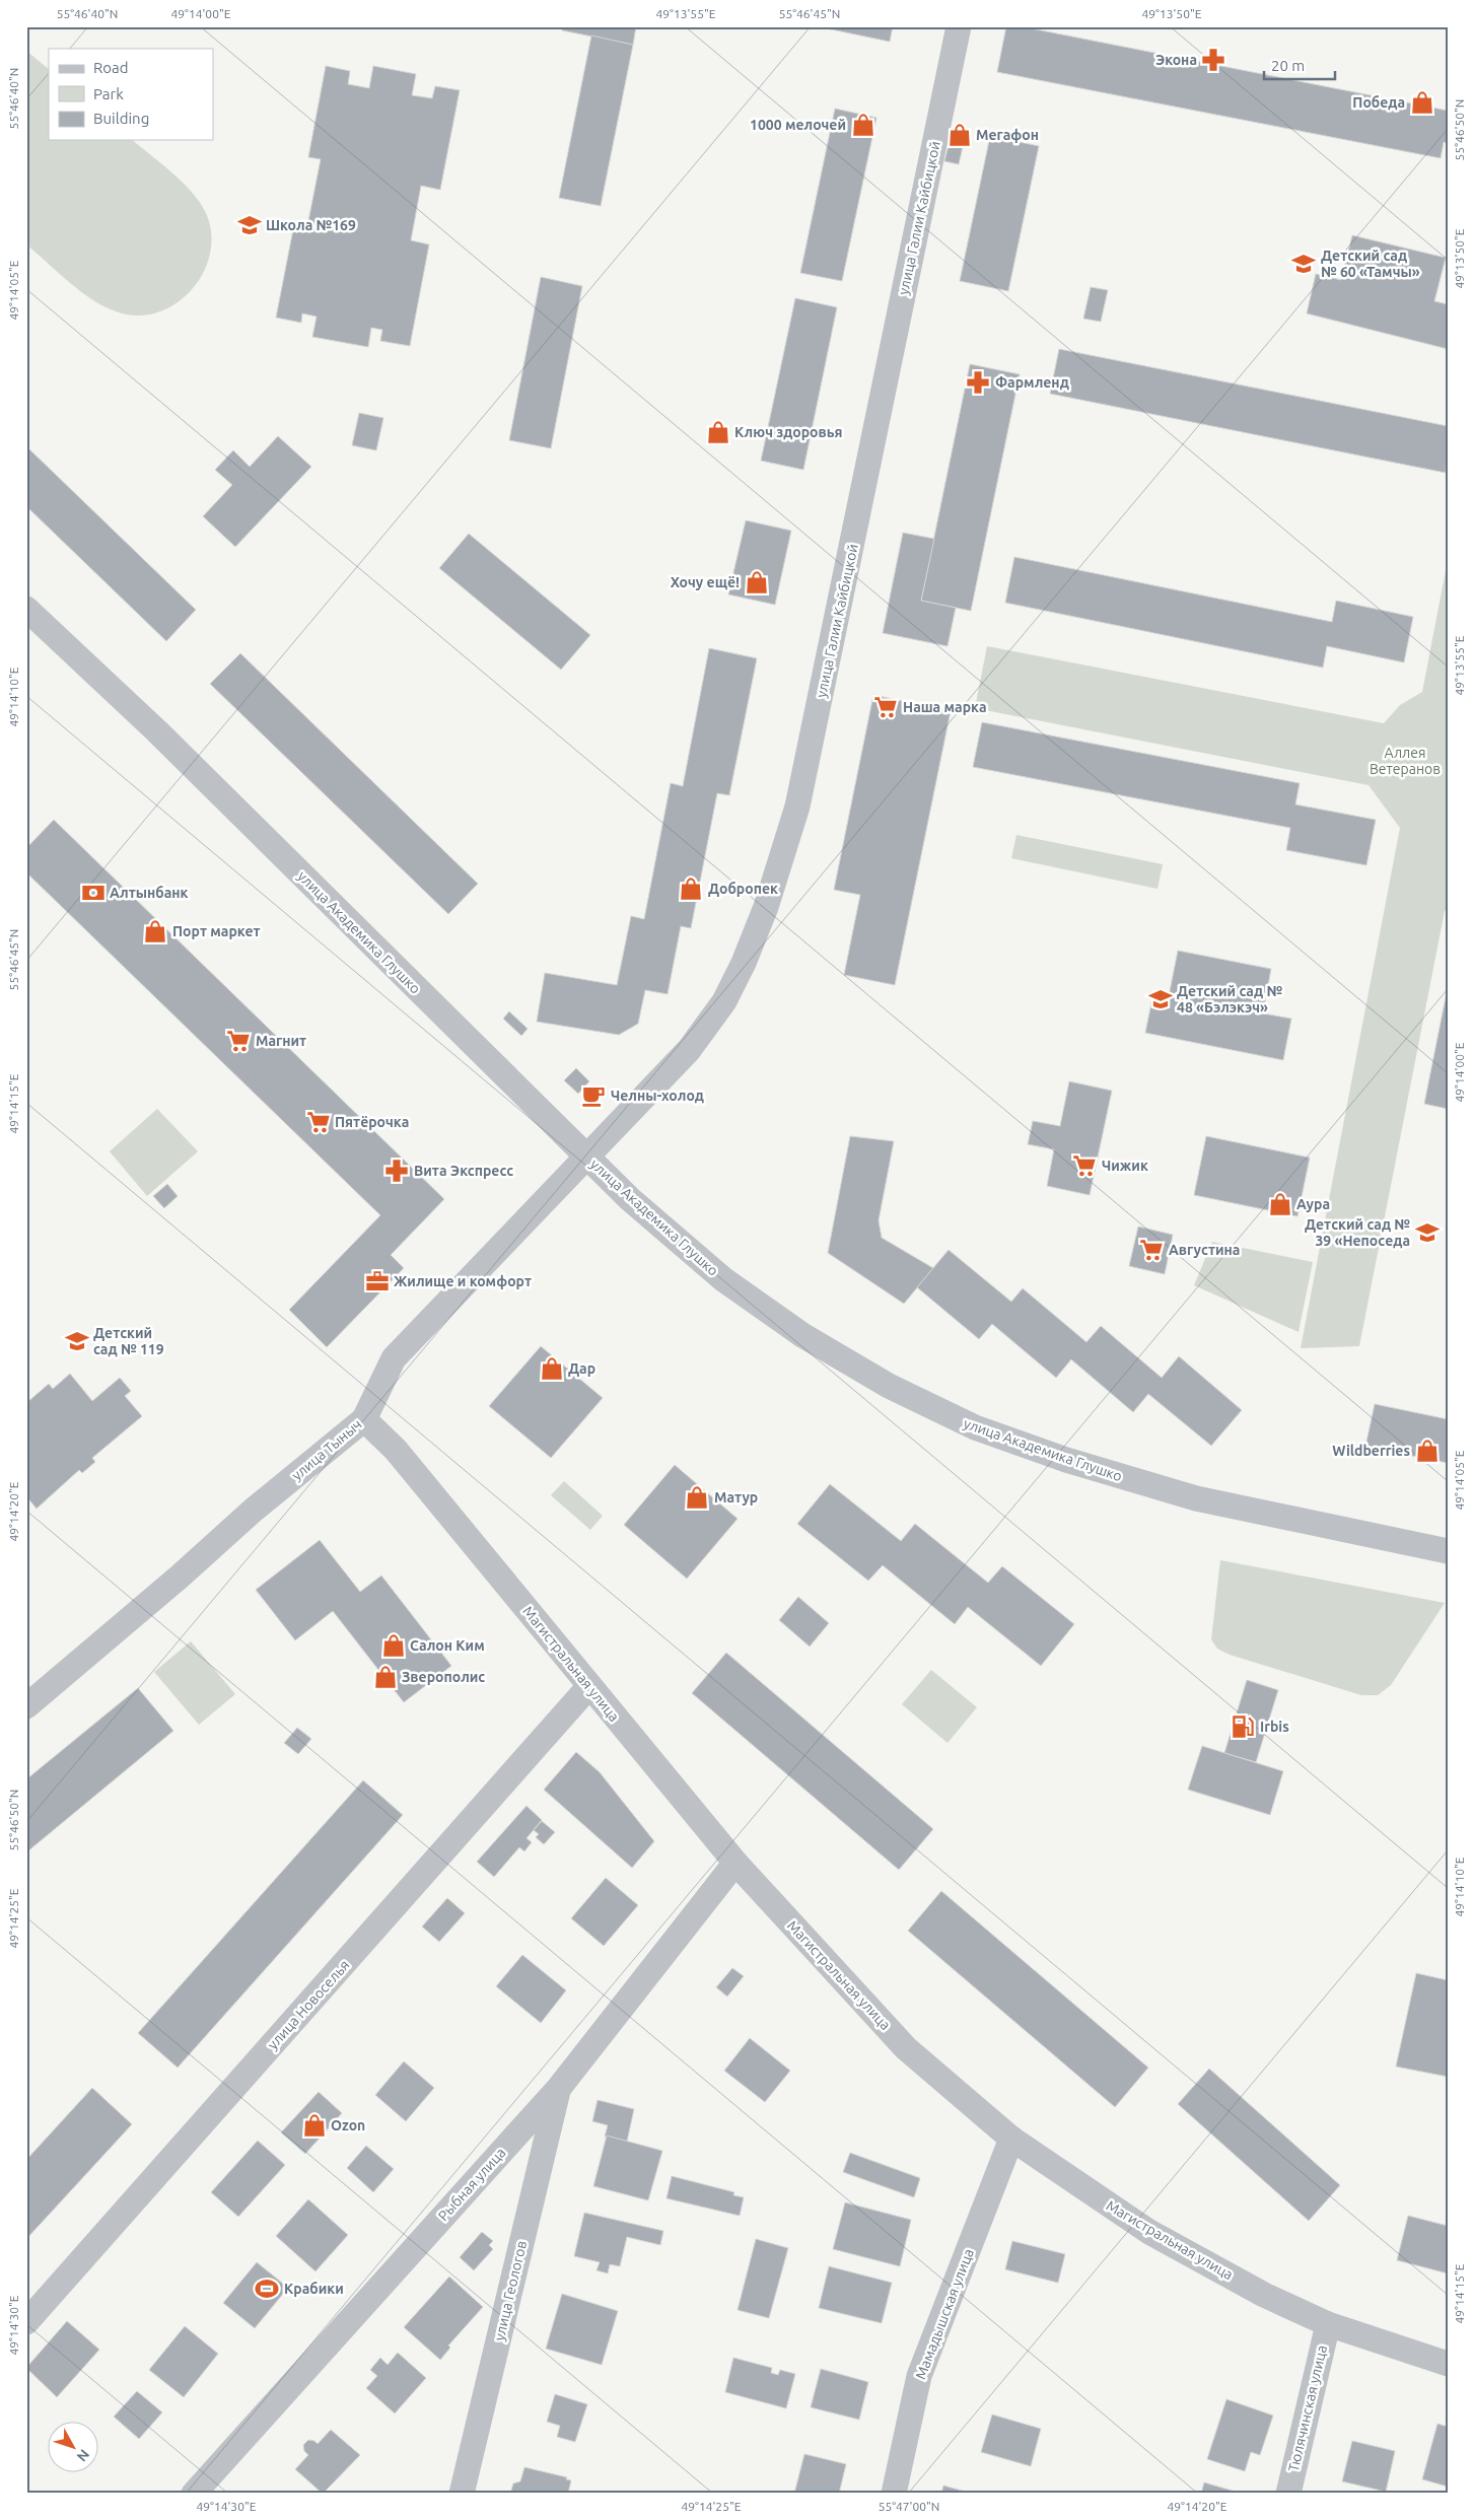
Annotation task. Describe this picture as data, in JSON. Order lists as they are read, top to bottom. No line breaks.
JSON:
{"streets":{"street":["улица Галии Кайбицкой","улица Академика Глушко","улица Тыныч","Магистральная улица","улица Новоселья","Рыбная улица","улица Геологов","Мамадышская улица","Тюлячинская улица"]},"crossings":[["улица Галии Кайбицкой","улица Академика Глушко"],["улица Галии Кайбицкой","улица Тыныч"],["улица Академика Глушко","улица Тыныч"],["улица Тыныч","Магистральная улица"],["Магистральная улица","улица Новоселья"],["Магистральная улица","Рыбная улица"],["Магистральная улица","Мамадышская улица"],["Магистральная улица","Тюлячинская улица"],["Рыбная улица","улица Геологов"]],"parks":["Аллея Ветеранов"],"places":{"pharmacy":["Экона","Фармленд","Вита Экспресс"],"shop":["Победа","1000 мелочей","Мегафон","Ключ здоровья","Хочу ещё!","Добропек","Порт маркет","Аура","Дар","Wildberries","Матур","Салон Ким","Зверополис","Ozon"],"school or university":["Школа №169","Детский сад № 60 «Тамчы»","Детский сад № 48 «Бэлэкэч»","Детский сад № 39 «Непоседа","Детский сад № 119"],"supermarket":["Наша марка","Магнит","Пятёрочка","Чижик","Августина"],"bank":["Алтынбанк"],"cafe":["Челны-холод"],"office":["Жилище и комфорт"],"fuel station":["Irbis"],"sports":["Крабики"]},"legend":["Road","Park","Building"],"scale_bar":"20 m","north":"bottom right","coordinates":["55°46'40\"N","49°14'00\"E","49°13'55\"E","55°46'45\"N","49°13'50\"E","55°46'50\"N","49°14'05\"E","49°14'10\"E","49°14'15\"E","49°14'20\"E","49°14'25\"E","49°14'30\"E","55°47'00\"N"]}
